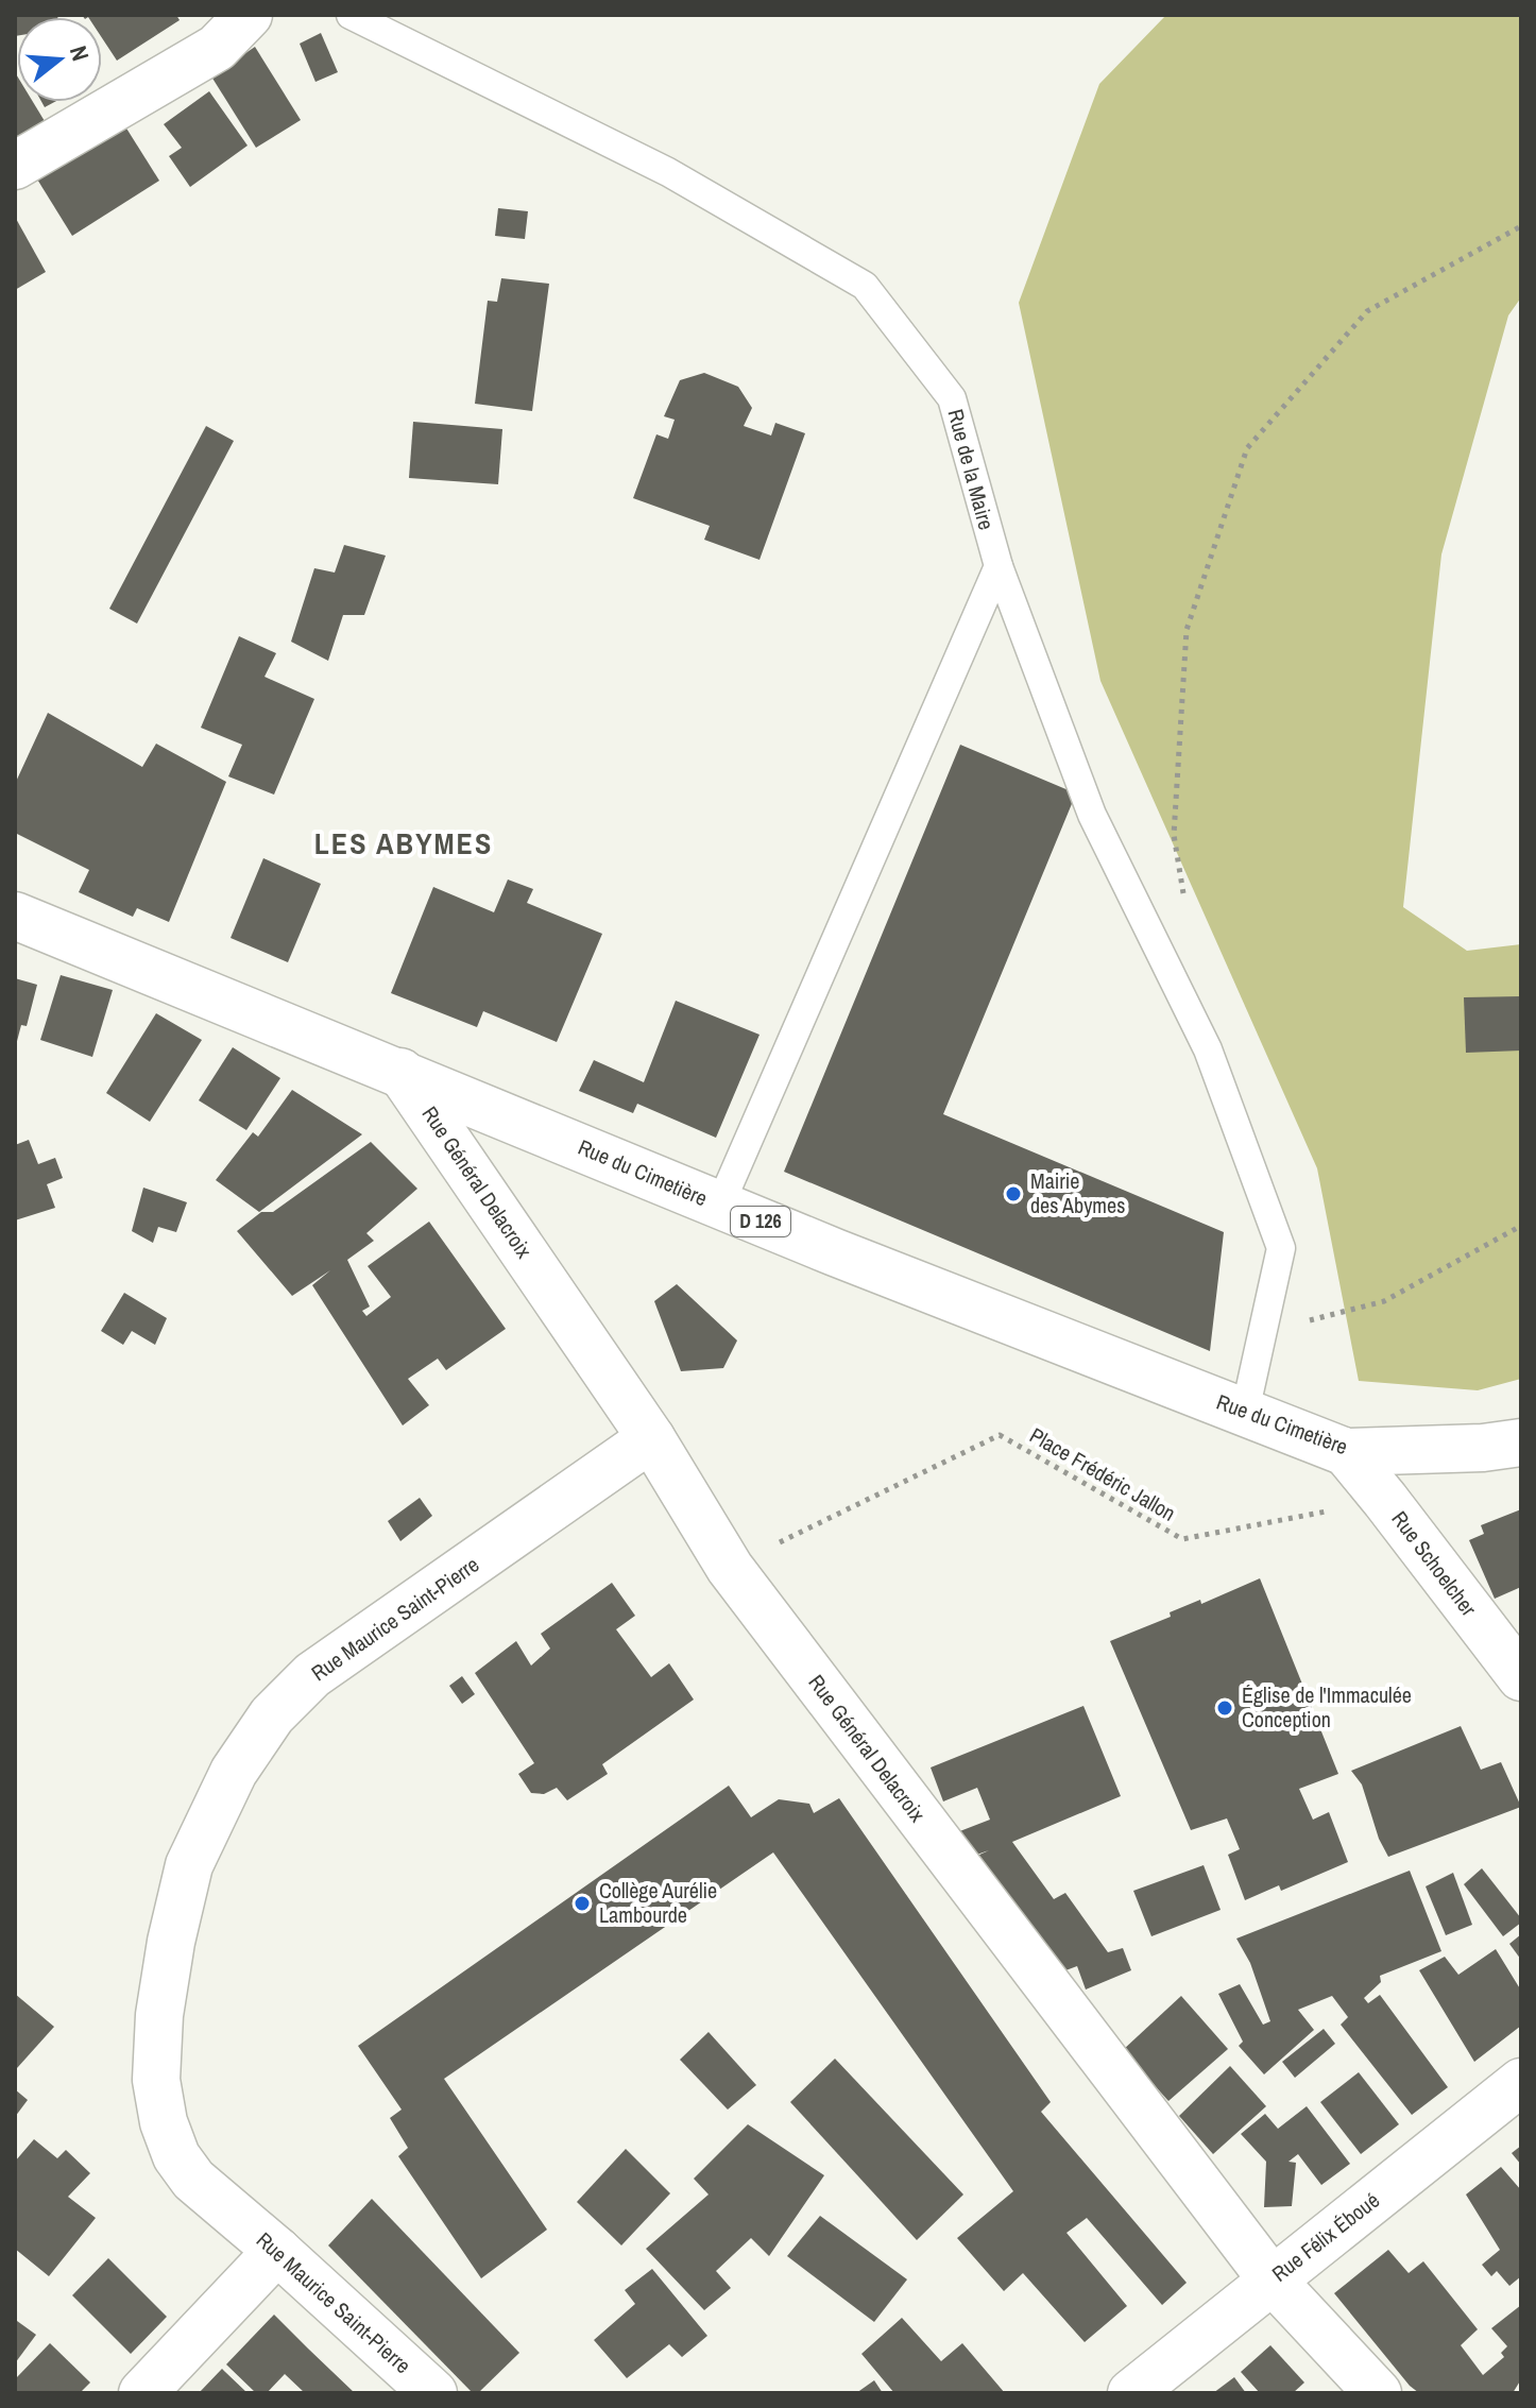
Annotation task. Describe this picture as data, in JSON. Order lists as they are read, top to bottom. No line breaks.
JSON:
{"streets":{"street":["Rue du Cimetière","Rue Général Delacroix","D 126","Rue Schoelcher","Rue Maurice Saint-Pierre","Rue Félix Éboué"],"lane":["Rue de la Maire"],"path":["Place Frédéric Jallon"]},"crossings":[["Rue de la Maire","Rue du Cimetière"],["Rue du Cimetière","Rue Général Delacroix"],["Rue du Cimetière","Rue Schoelcher"],["Rue Général Delacroix","Place Frédéric Jallon"],["Rue Général Delacroix","Rue Maurice Saint-Pierre"],["Rue Général Delacroix","Rue Félix Éboué"],["Place Frédéric Jallon","Rue Schoelcher"]],"districts":["LES ABYMES"],"places":["Mairie des Abymes","Église de l'Immaculée Conception","Collège Aurélie Lambourde"],"north":"right"}
